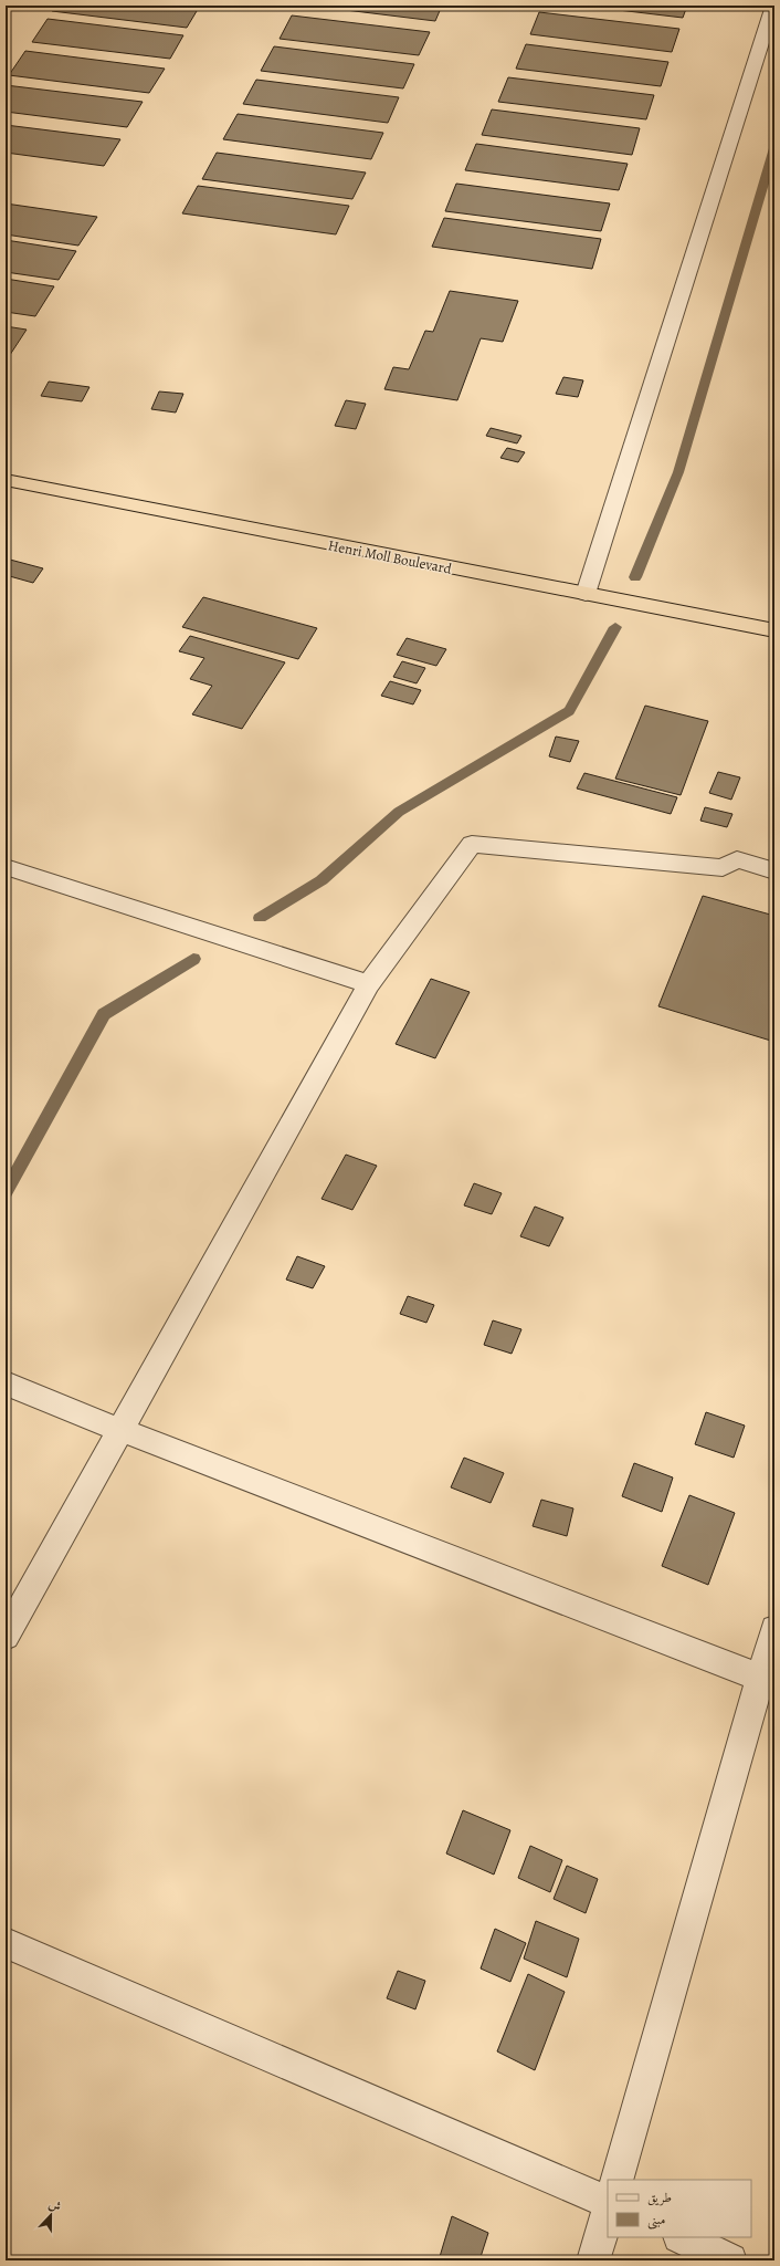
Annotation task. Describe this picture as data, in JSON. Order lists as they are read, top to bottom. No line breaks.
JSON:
{"streets":{"highway":["Henri Moll Boulevard"]},"legend":["طريق","مبنى"],"north":"top"}
